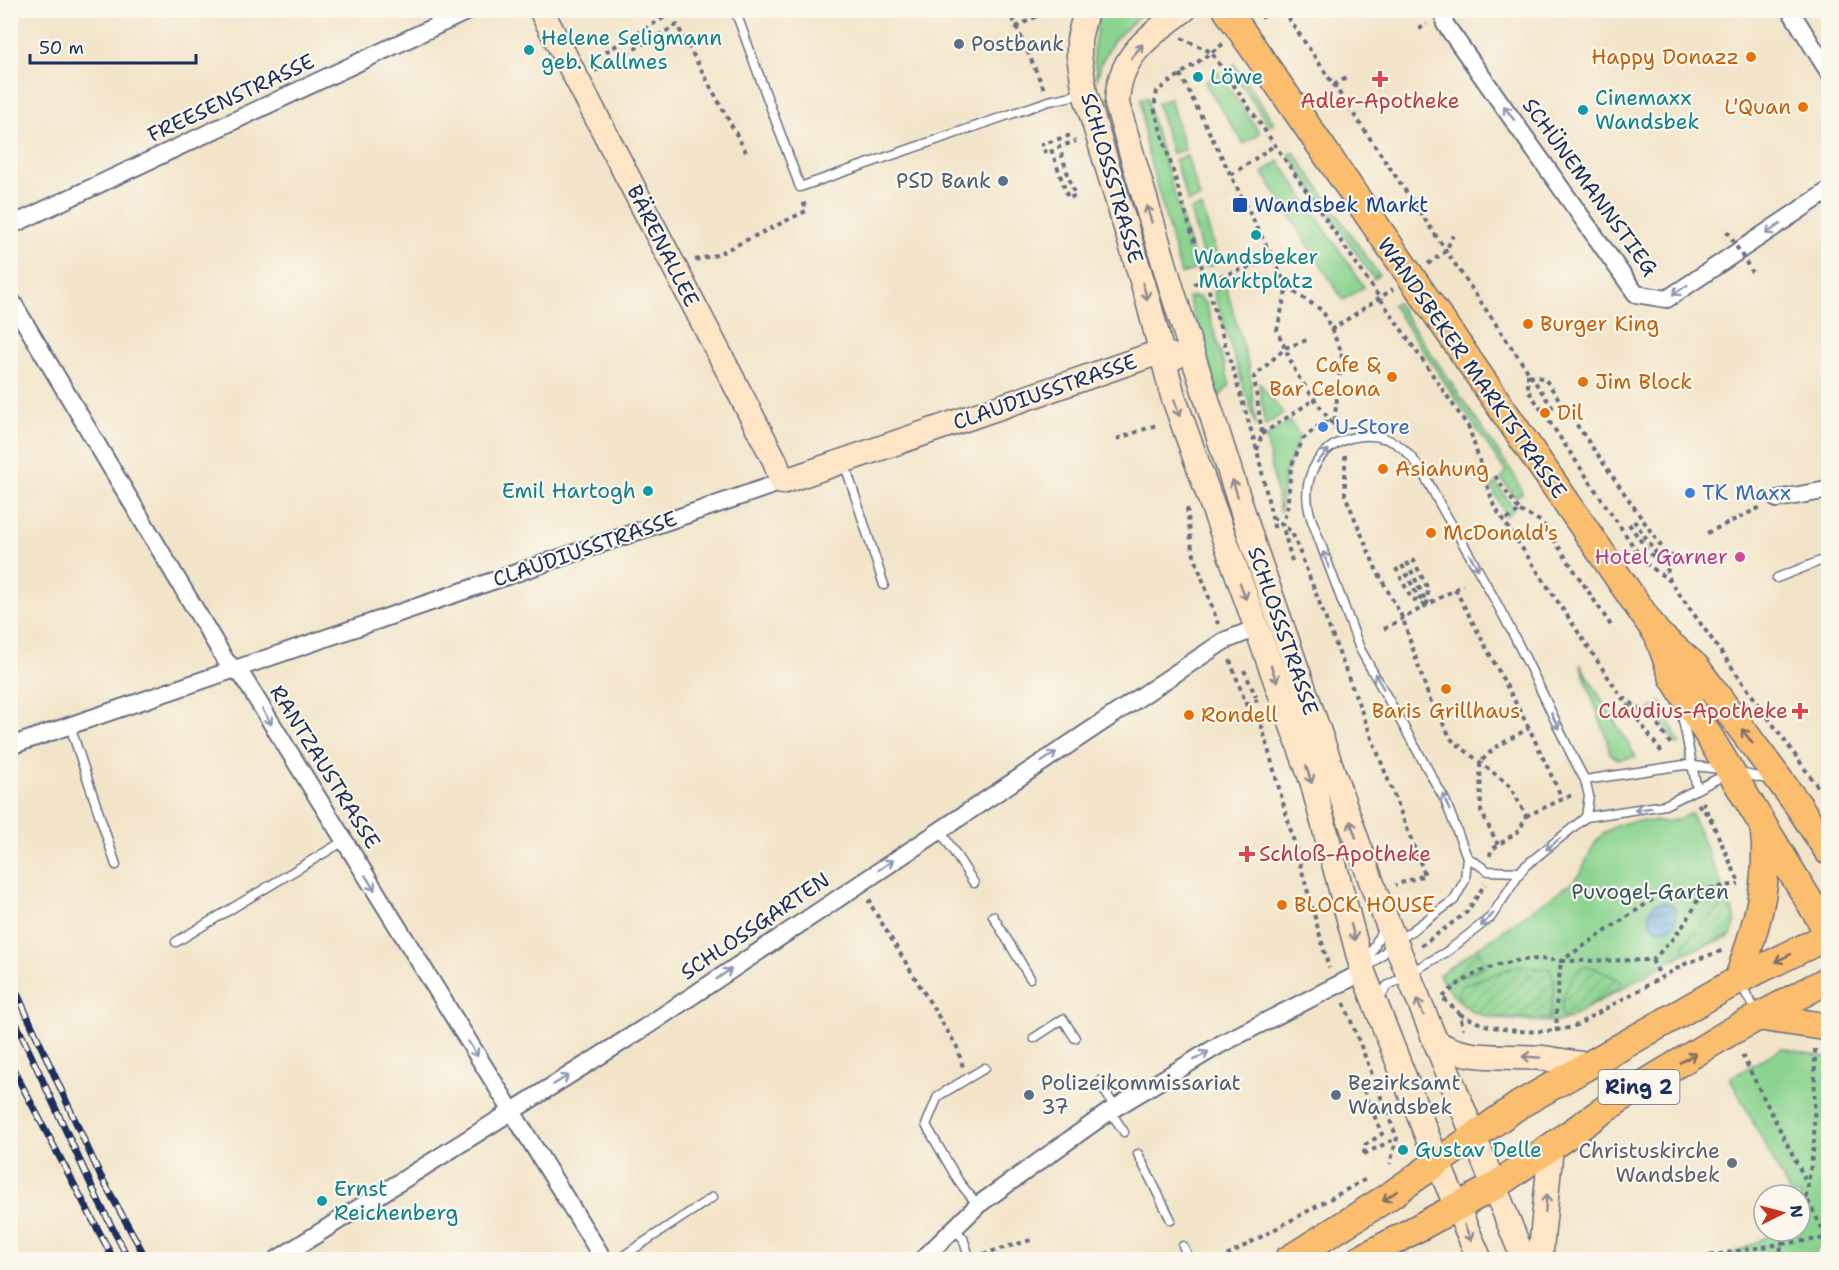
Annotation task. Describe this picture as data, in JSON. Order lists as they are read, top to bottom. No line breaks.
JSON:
{"streets":{"main road":["SCHLOSSSTRASSE","BÄRENALLEE","WANDSBEKER MARKTSTRASSE","CLAUDIUSSTRASSE","Ring 2"],"street":["FREESENSTRASSE","SCHÜNEMANNSTIEG","RANTZAUSTRASSE","SCHLOSSGARTEN"]},"crossings":[["SCHLOSSSTRASSE","CLAUDIUSSTRASSE"],["SCHLOSSSTRASSE","SCHLOSSGARTEN"],["SCHLOSSSTRASSE","Ring 2"],["BÄRENALLEE","CLAUDIUSSTRASSE"],["WANDSBEKER MARKTSTRASSE","Ring 2"],["CLAUDIUSSTRASSE","RANTZAUSTRASSE"],["RANTZAUSTRASSE","SCHLOSSGARTEN"]],"one_way":["RANTZAUSTRASSE","SCHLOSSGARTEN"],"parks":["Puvogel-Garten"],"places":{"other":["Postbank","Helene Seligmann geb. Kallmes","Happy Donazz","Löwe","L'Quan","Cinemaxx Wandsbek","PSD Bank","Wandsbeker Marktplatz","Burger King","Cafe & Bar Celona","Jim Block","Dil","U-Store","Asiahung","Emil Hartogh","TK Maxx","McDonald's","Hotel Garner","Baris Grillhaus","Rondell","BLOCK HOUSE","Polizeikommissariat 37","Bezirksamt Wandsbek","Gustav Delle","Christuskirche Wandsbek","Ernst Reichenberg"],"health":["Adler-Apotheke","Claudius-Apotheke","Schloß-Apotheke"],"transit":["Wandsbek Markt"]},"scale_bar":"50 m","north":"right"}
